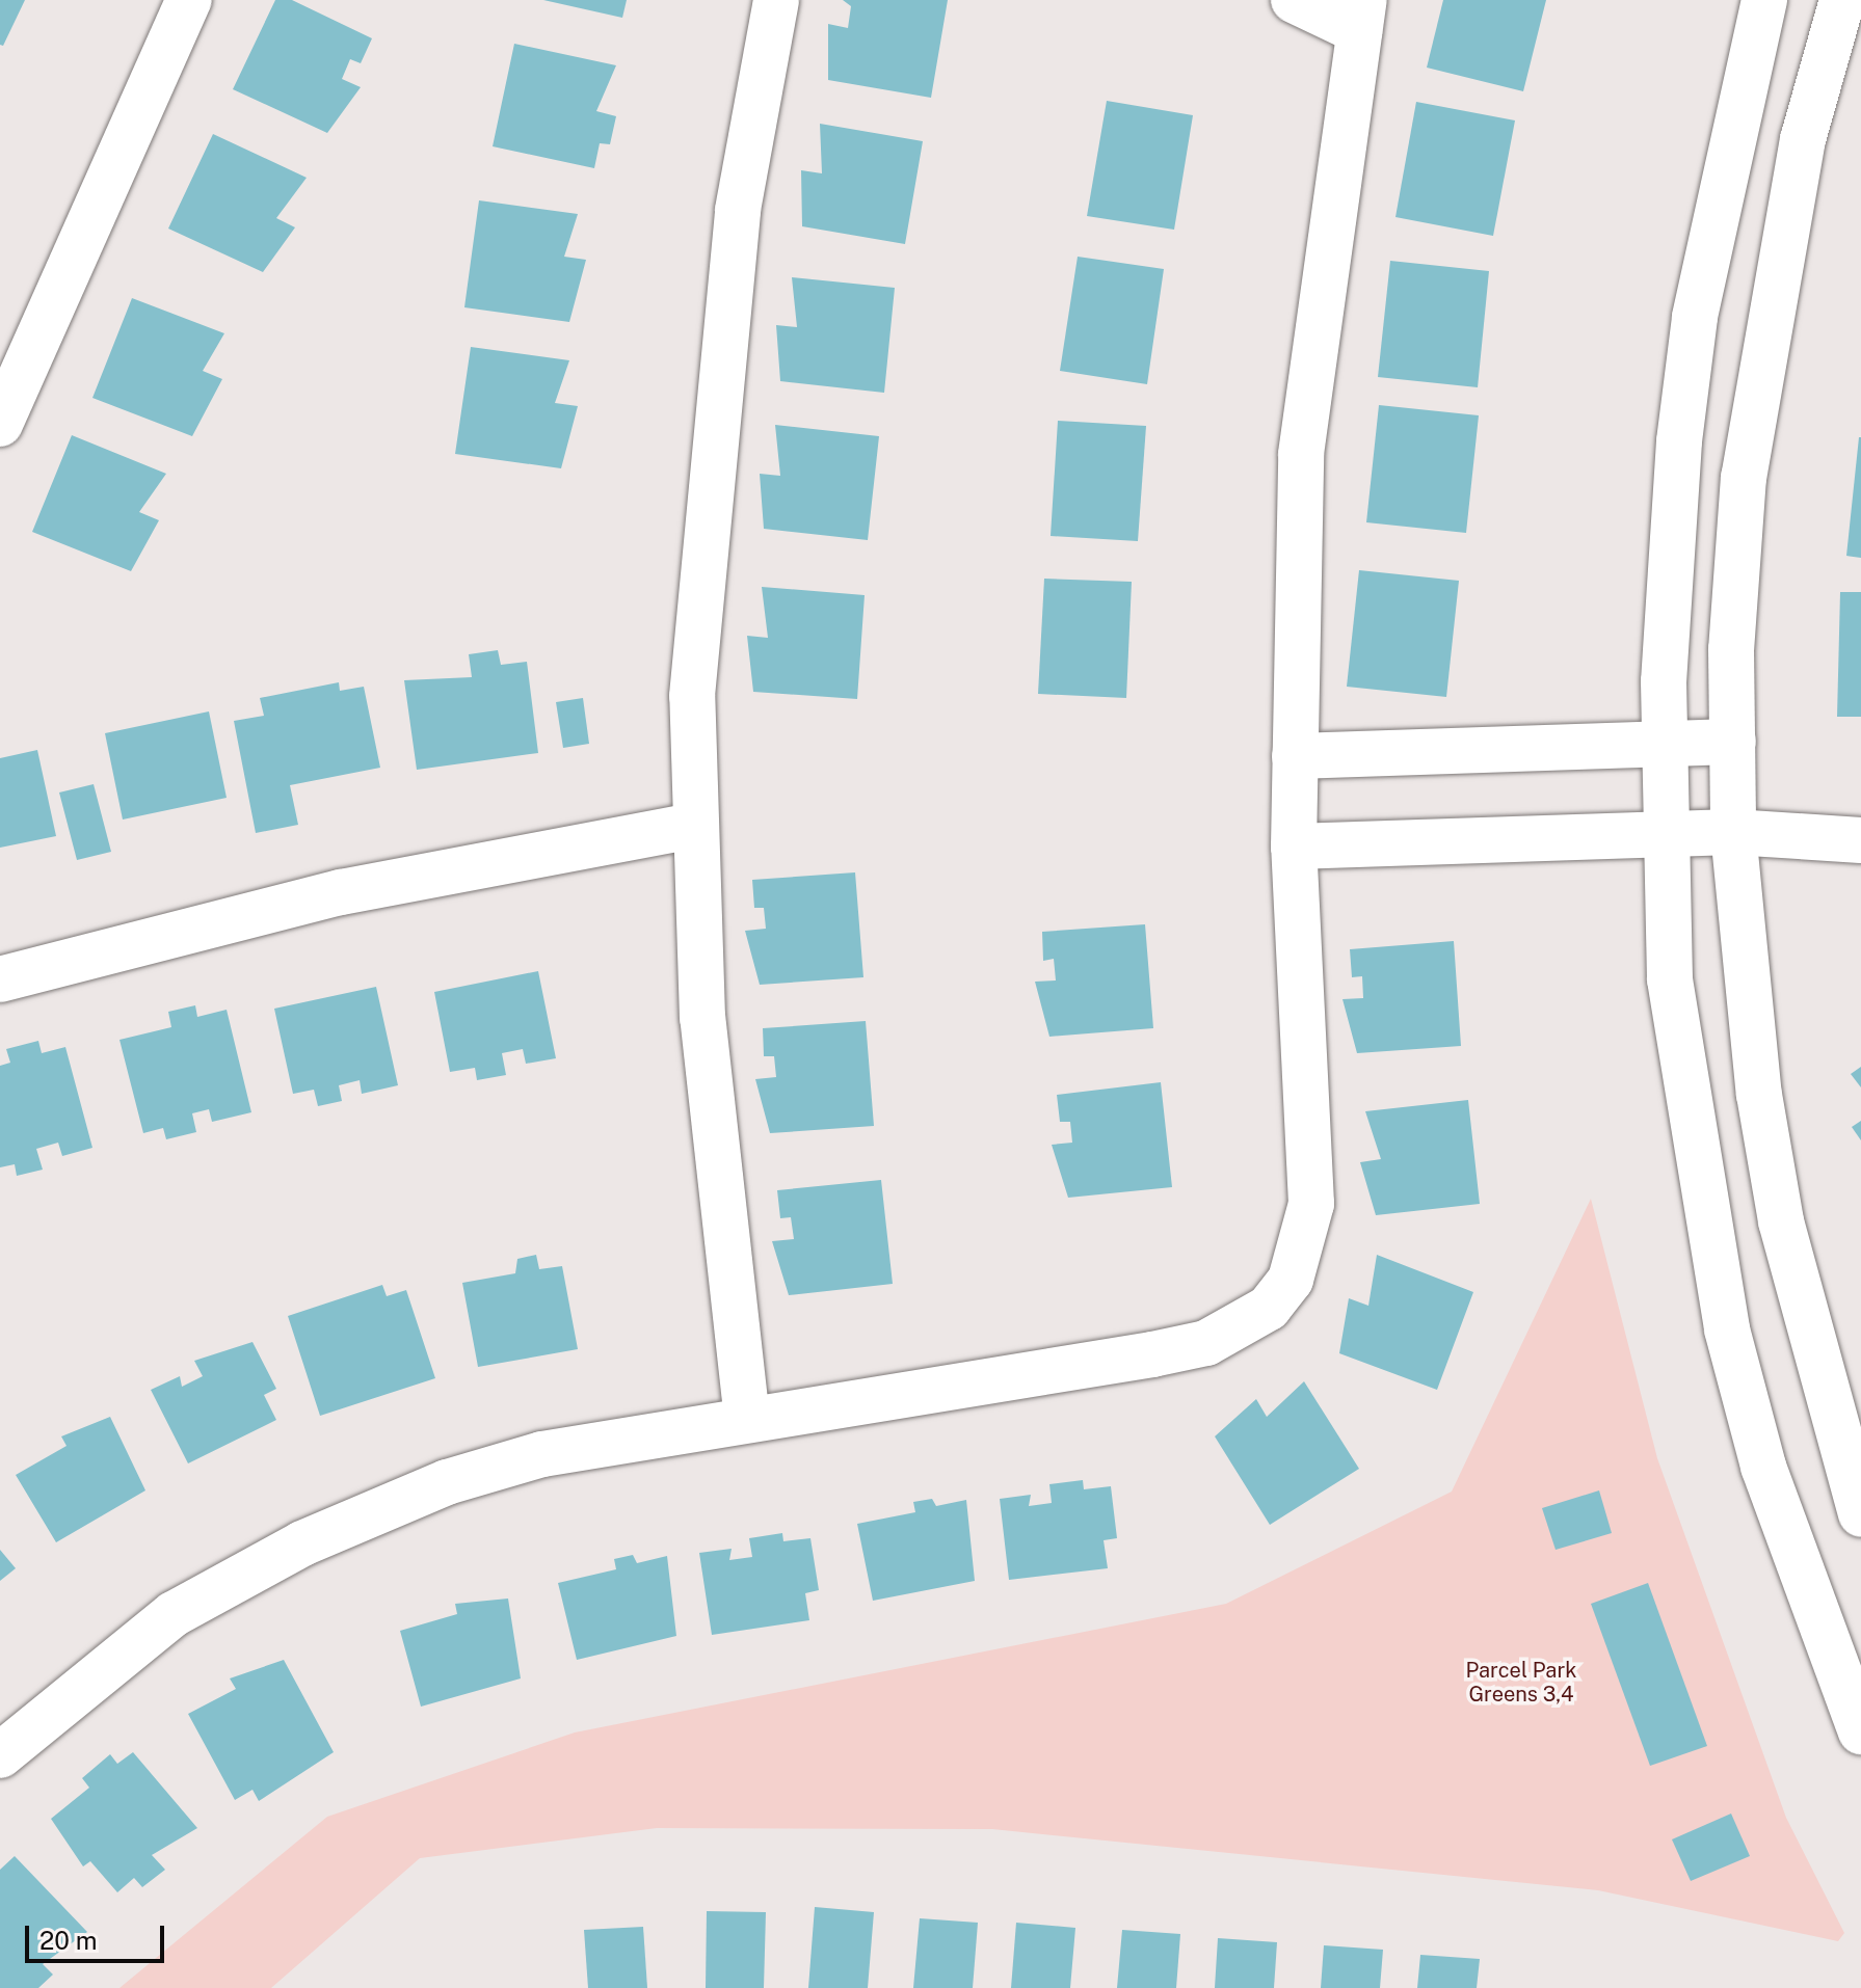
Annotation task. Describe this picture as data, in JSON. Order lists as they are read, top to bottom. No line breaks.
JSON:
{"parks":["Parcel Park Greens 3,4"],"scale_bar":"20 m"}
